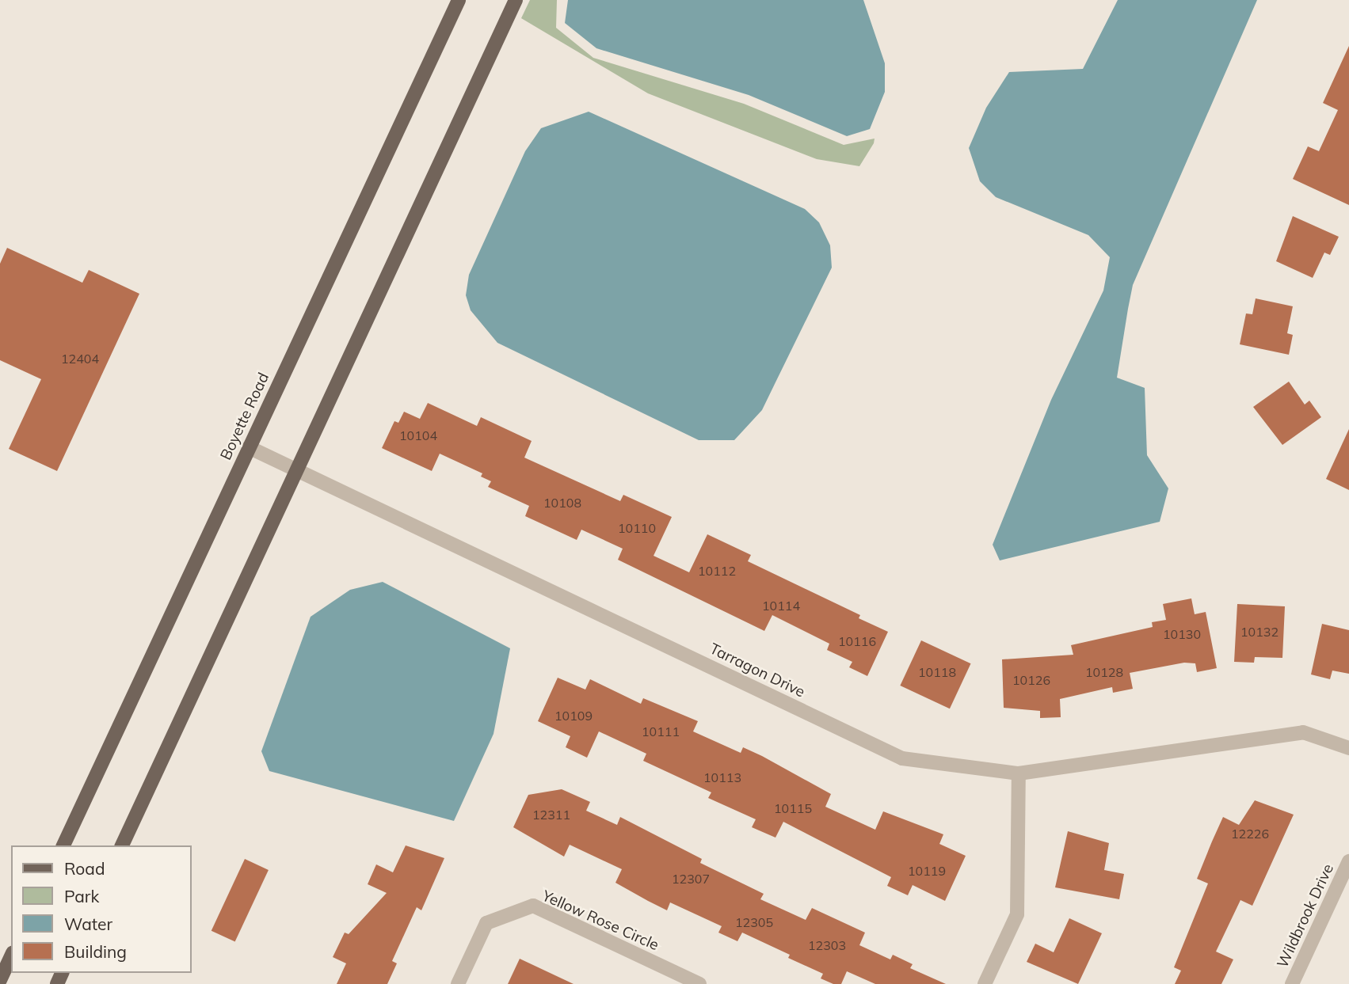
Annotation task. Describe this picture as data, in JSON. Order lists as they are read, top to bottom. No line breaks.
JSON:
{"streets":{"main road":["Boyette Road"],"street":["Tarragon Drive","Wildbrook Drive","Yellow Rose Circle"]},"crossings":[["Boyette Road","Tarragon Drive"]],"house_numbers":["12404","10104","10108","10110","10112","10114","10132","10130","10116","10118","10128","10126","10109","10111","10113","10115","12311","12226","10119","12307","12305","12303"],"legend":["Road","Park","Water","Building"]}
